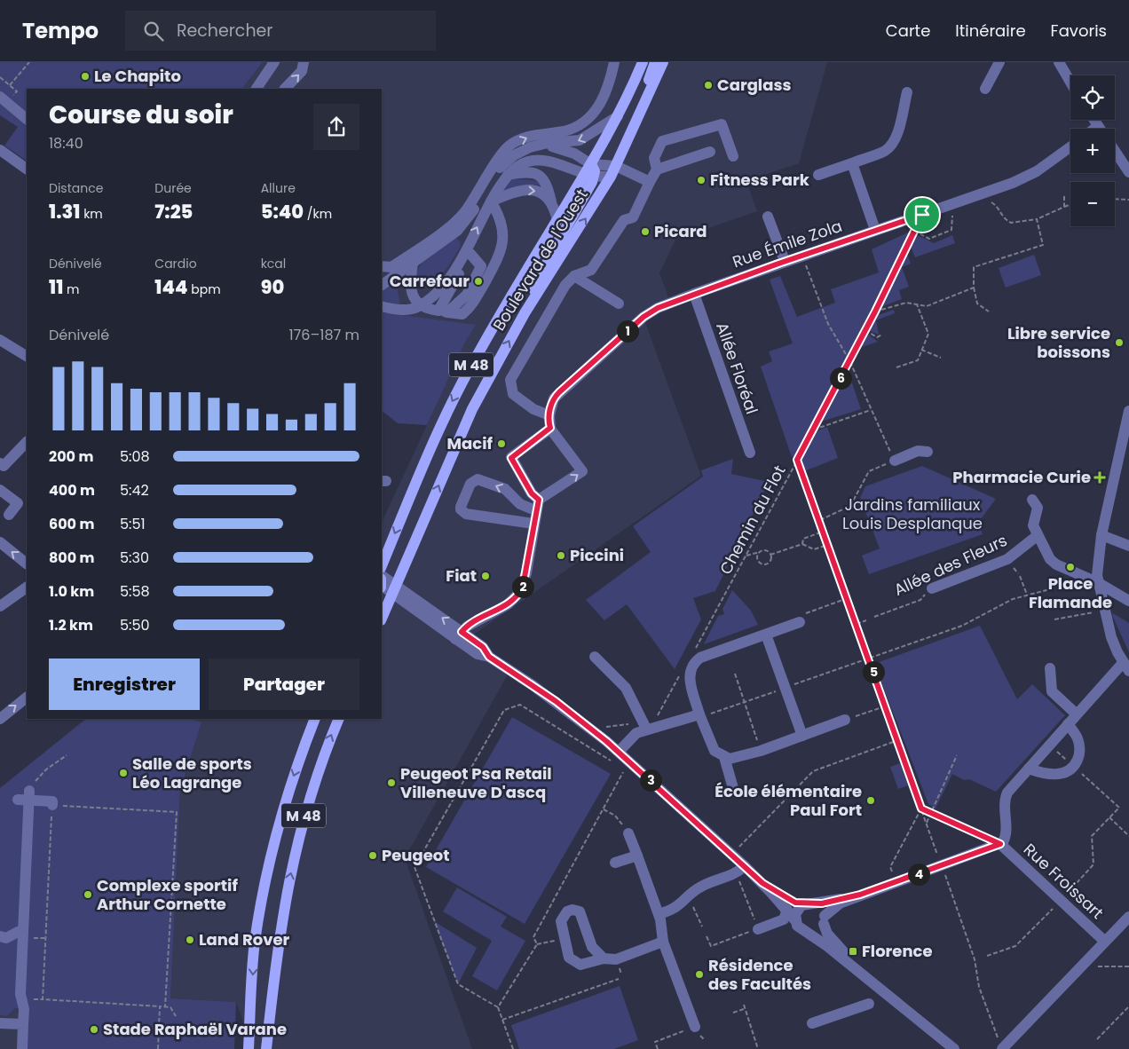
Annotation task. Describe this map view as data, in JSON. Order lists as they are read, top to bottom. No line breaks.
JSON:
{"streets":{"main road":["Boulevard de l'Ouest","M 48"],"street":["Rue Émile Zola","Allée Floréal","Allée des Fleurs","Rue Froissart"],"path":["Chemin du Flot"]},"crossings":[["Rue Émile Zola","Allée Floréal"],["Rue Émile Zola","Chemin du Flot"],["Boulevard de l'Ouest","M 48"]],"parks":["Jardins familiaux Louis Desplanque"],"places":{"other":["Le Chapito","Carglass","Fitness Park","Picard","Carrefour","Libre service boissons","Macif","Piccini","Place Flamande","Fiat","Salle de sports Léo Lagrange","Peugeot Psa Retail Villeneuve D'ascq","École élémentaire Paul Fort","Peugeot","Complexe sportif Arthur Cornette","Land Rover","Résidence des Facultés","Stade Raphaël Varane"],"health":["Pharmacie Curie"],"transit":["Florence"]},"page":{"header":"Tempo","search":"Rechercher","nav":["Carte","Itinéraire","Favoris"],"map_buttons":["+","−"],"heading":["Course du soir","18:40"],"stats":[["Distance","1.31 km"],["Durée","7:25"],["Allure","5:40 /km"],["Dénivelé","11 m"],["Cardio","144 bpm"],["kcal","90"]],"chart":["Dénivelé","176–187 m"],"pins":["1","6","2","5","3","4"],"list":[{"name":"200 m","note":"5:08"},{"name":"400 m","note":"5:42"},{"name":"600 m","note":"5:51"},{"name":"800 m","note":"5:30"},{"name":"1.0 km","note":"5:58"},{"name":"1.2 km","note":"5:50"}],"buttons":["Enregistrer","Partager"]}}
